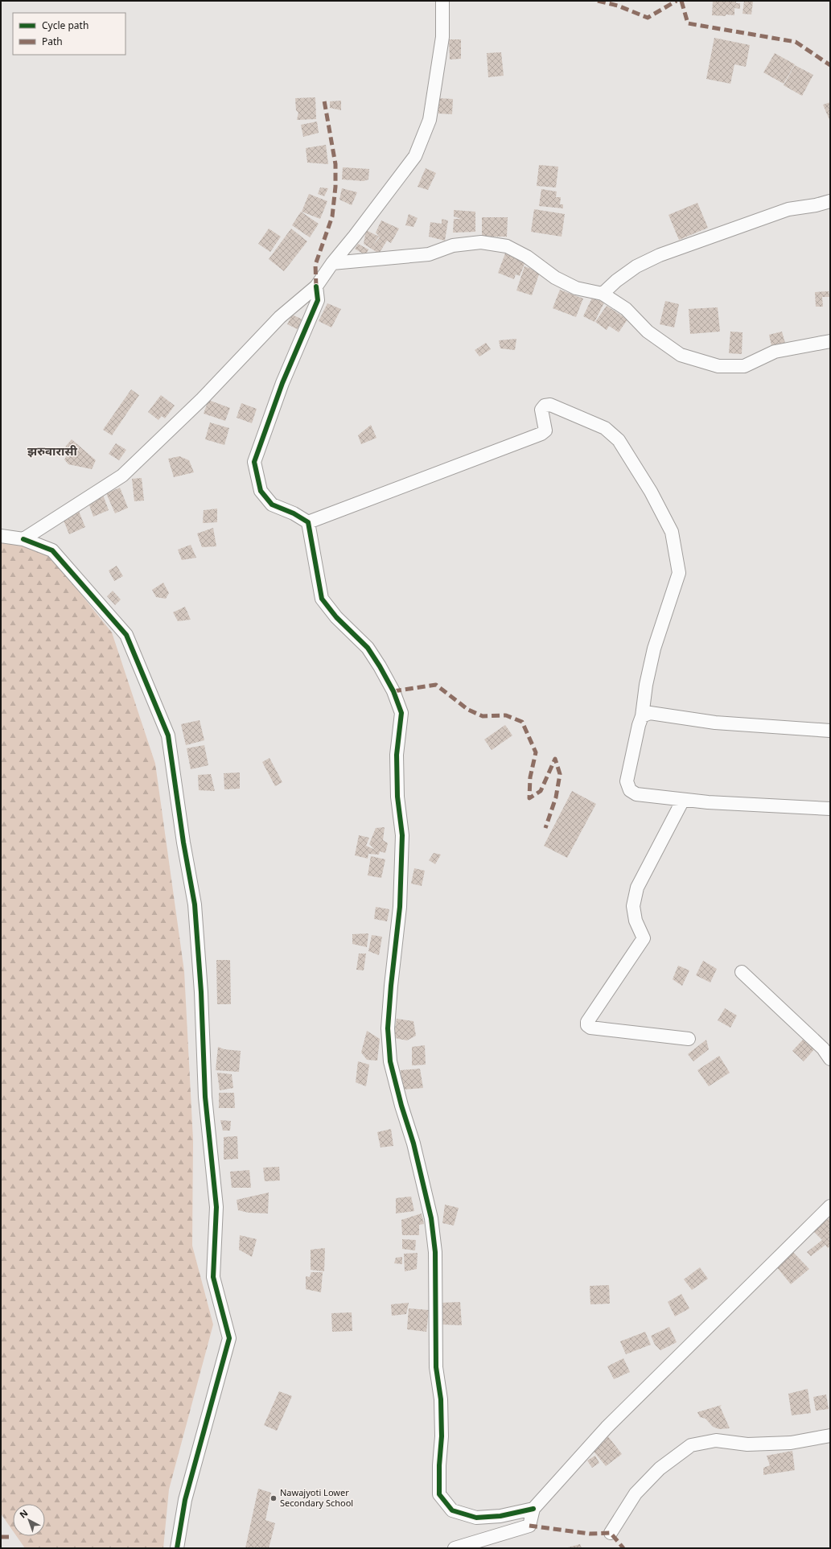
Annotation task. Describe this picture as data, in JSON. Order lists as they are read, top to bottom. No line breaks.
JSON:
{"districts":["झरुवारासी"],"places":["Nawajyoti Lower Secondary School"],"legend":["Cycle path","Path"],"north":"top left"}
